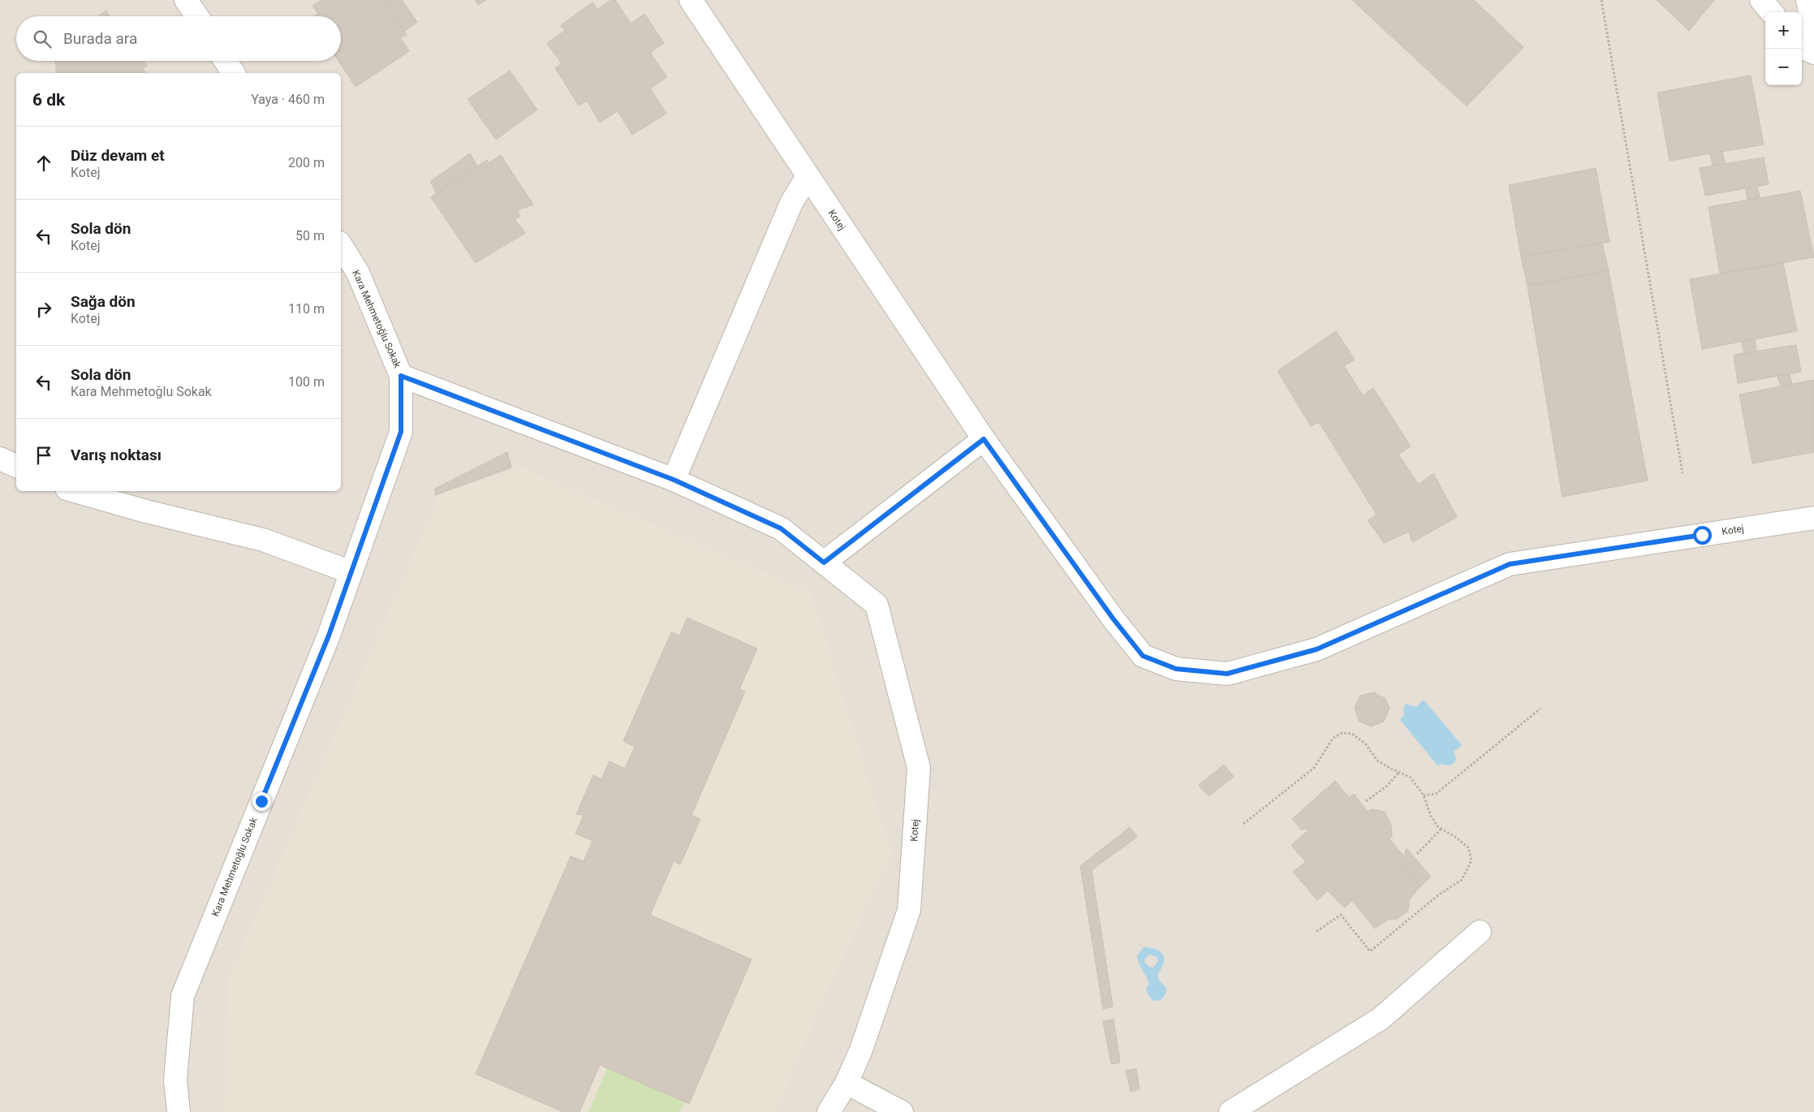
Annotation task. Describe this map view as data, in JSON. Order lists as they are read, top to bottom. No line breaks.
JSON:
{"streets":{"street":["Kotej","Kara Mehmetoğlu Sokak"]},"crossings":[["Kotej","Kara Mehmetoğlu Sokak"]],"page":{"map_buttons":["+","−"],"search":"Burada ara","heading":["6 dk","Yaya · 460 m"],"list":[["Düz devam et","Kotej","200 m"],["Sola dön","Kotej","50 m"],["Sağa dön","Kotej","110 m"],["Sola dön","Kara Mehmetoğlu Sokak","100 m"],"Varış noktası"]}}
